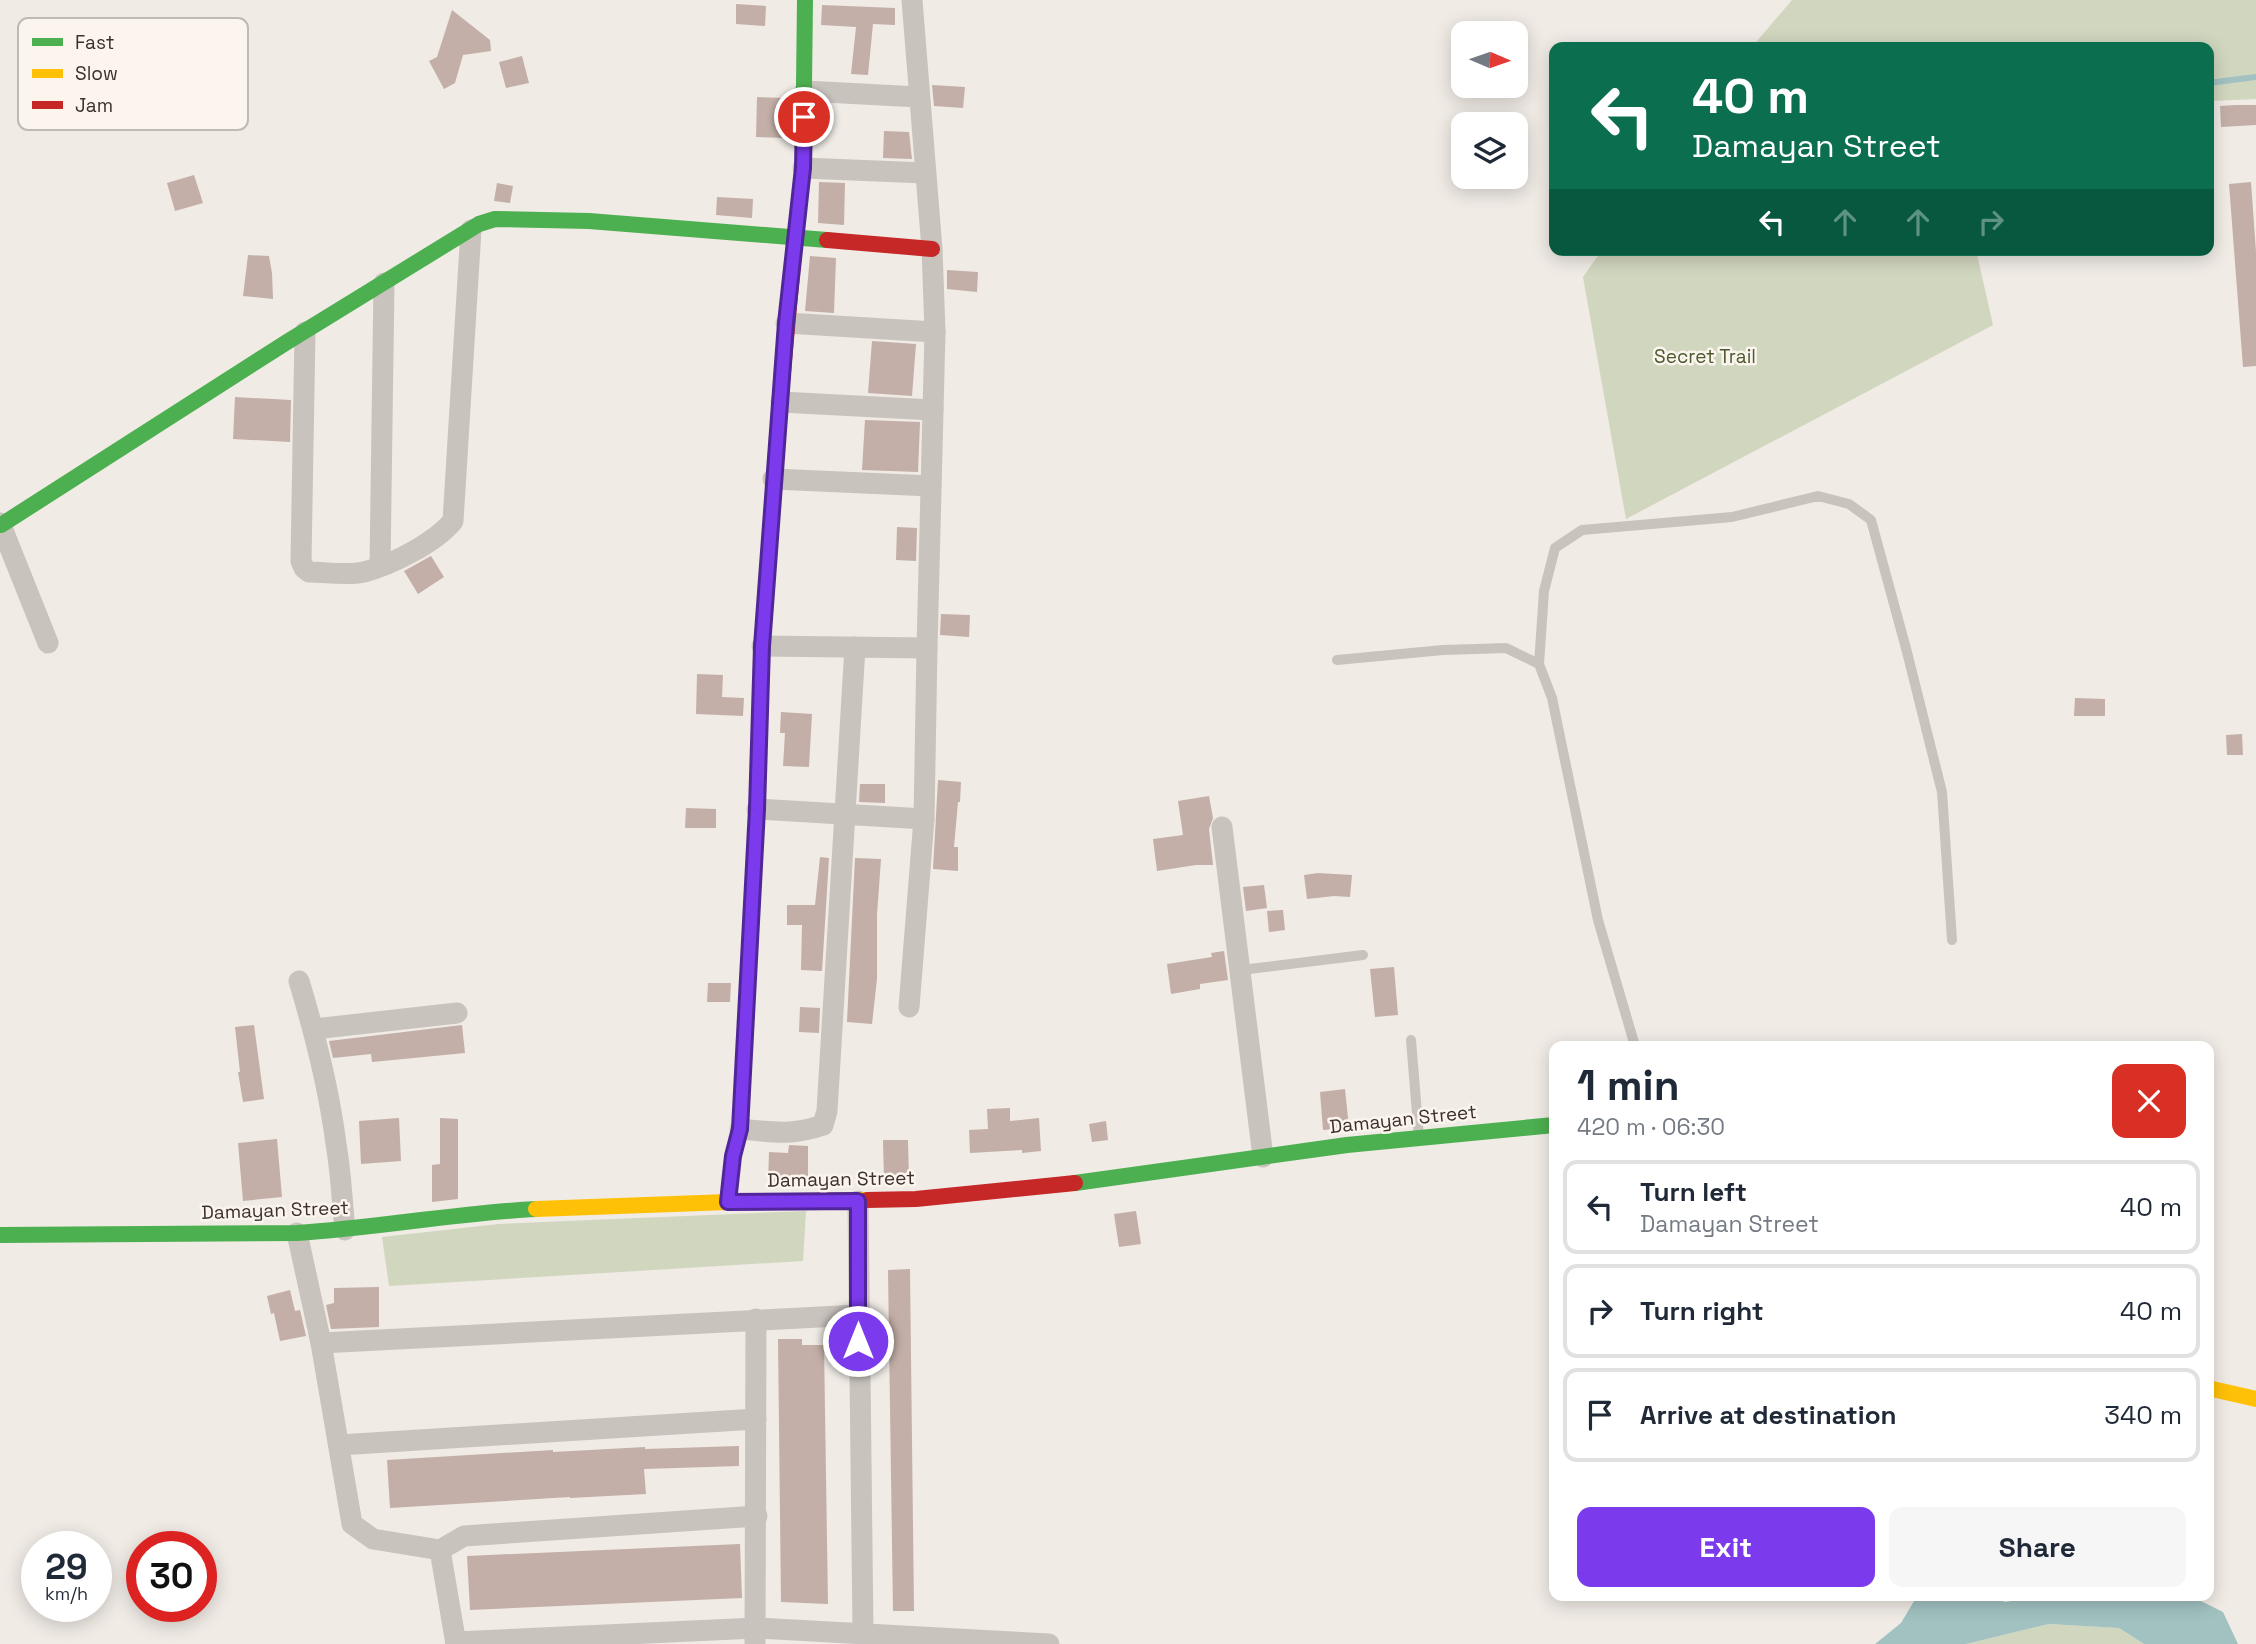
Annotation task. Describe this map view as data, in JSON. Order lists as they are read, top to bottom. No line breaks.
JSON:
{"streets":{"street":["Damayan Street"]},"parks":["Secret Trail"],"legend":["Fast","Slow","Jam"],"north":"right","page":{"turn":["40 m","Damayan Street"],"heading":["1 min","420 m · 06:30"],"list":[{"name":"Turn left","note":"Damayan Street","value":"40 m"},{"name":"Turn right","value":"40 m"},{"name":"Arrive at destination","value":"340 m"}],"buttons":["Exit","Share"],"speed":"29 km/h","limit":"30"}}
